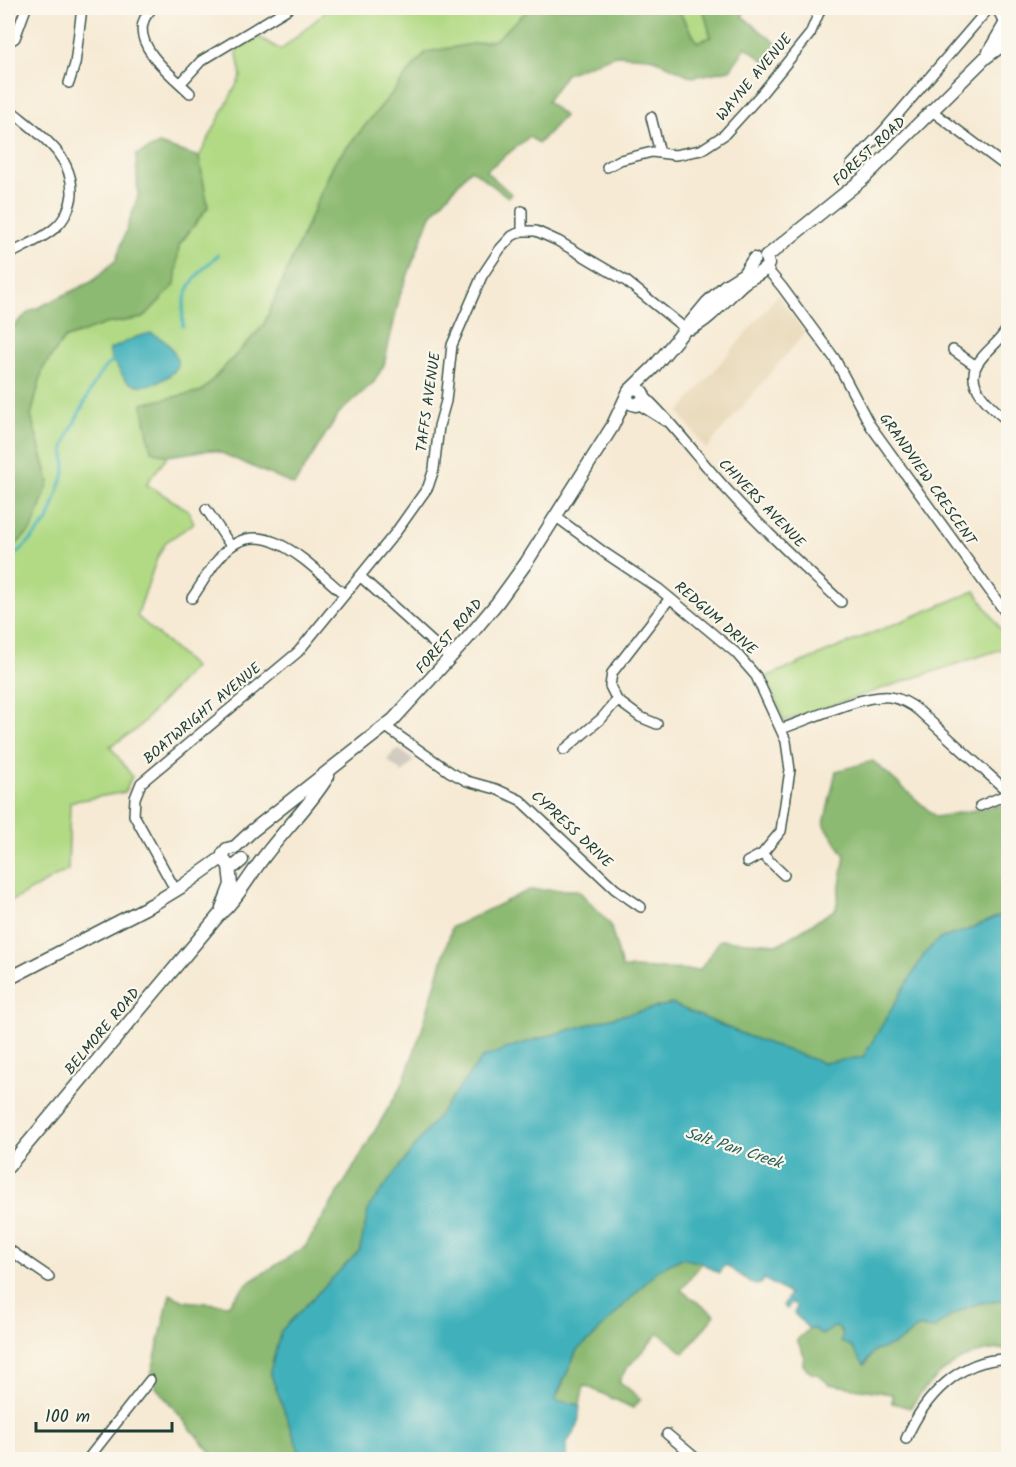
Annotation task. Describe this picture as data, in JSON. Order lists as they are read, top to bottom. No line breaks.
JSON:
{"streets":{"street":["WAYNE AVENUE","FOREST ROAD","TAFFS AVENUE","GRANDVIEW CRESCENT","CHIVERS AVENUE","REDGUM DRIVE","BOATWRIGHT AVENUE","CYPRESS DRIVE","BELMORE ROAD"]},"crossings":[["FOREST ROAD","GRANDVIEW CRESCENT"],["FOREST ROAD","CHIVERS AVENUE"],["FOREST ROAD","REDGUM DRIVE"],["FOREST ROAD","CYPRESS DRIVE"],["FOREST ROAD","BELMORE ROAD"],["TAFFS AVENUE","BOATWRIGHT AVENUE"]],"water":["Salt Pan Creek"],"scale_bar":"100 m"}
